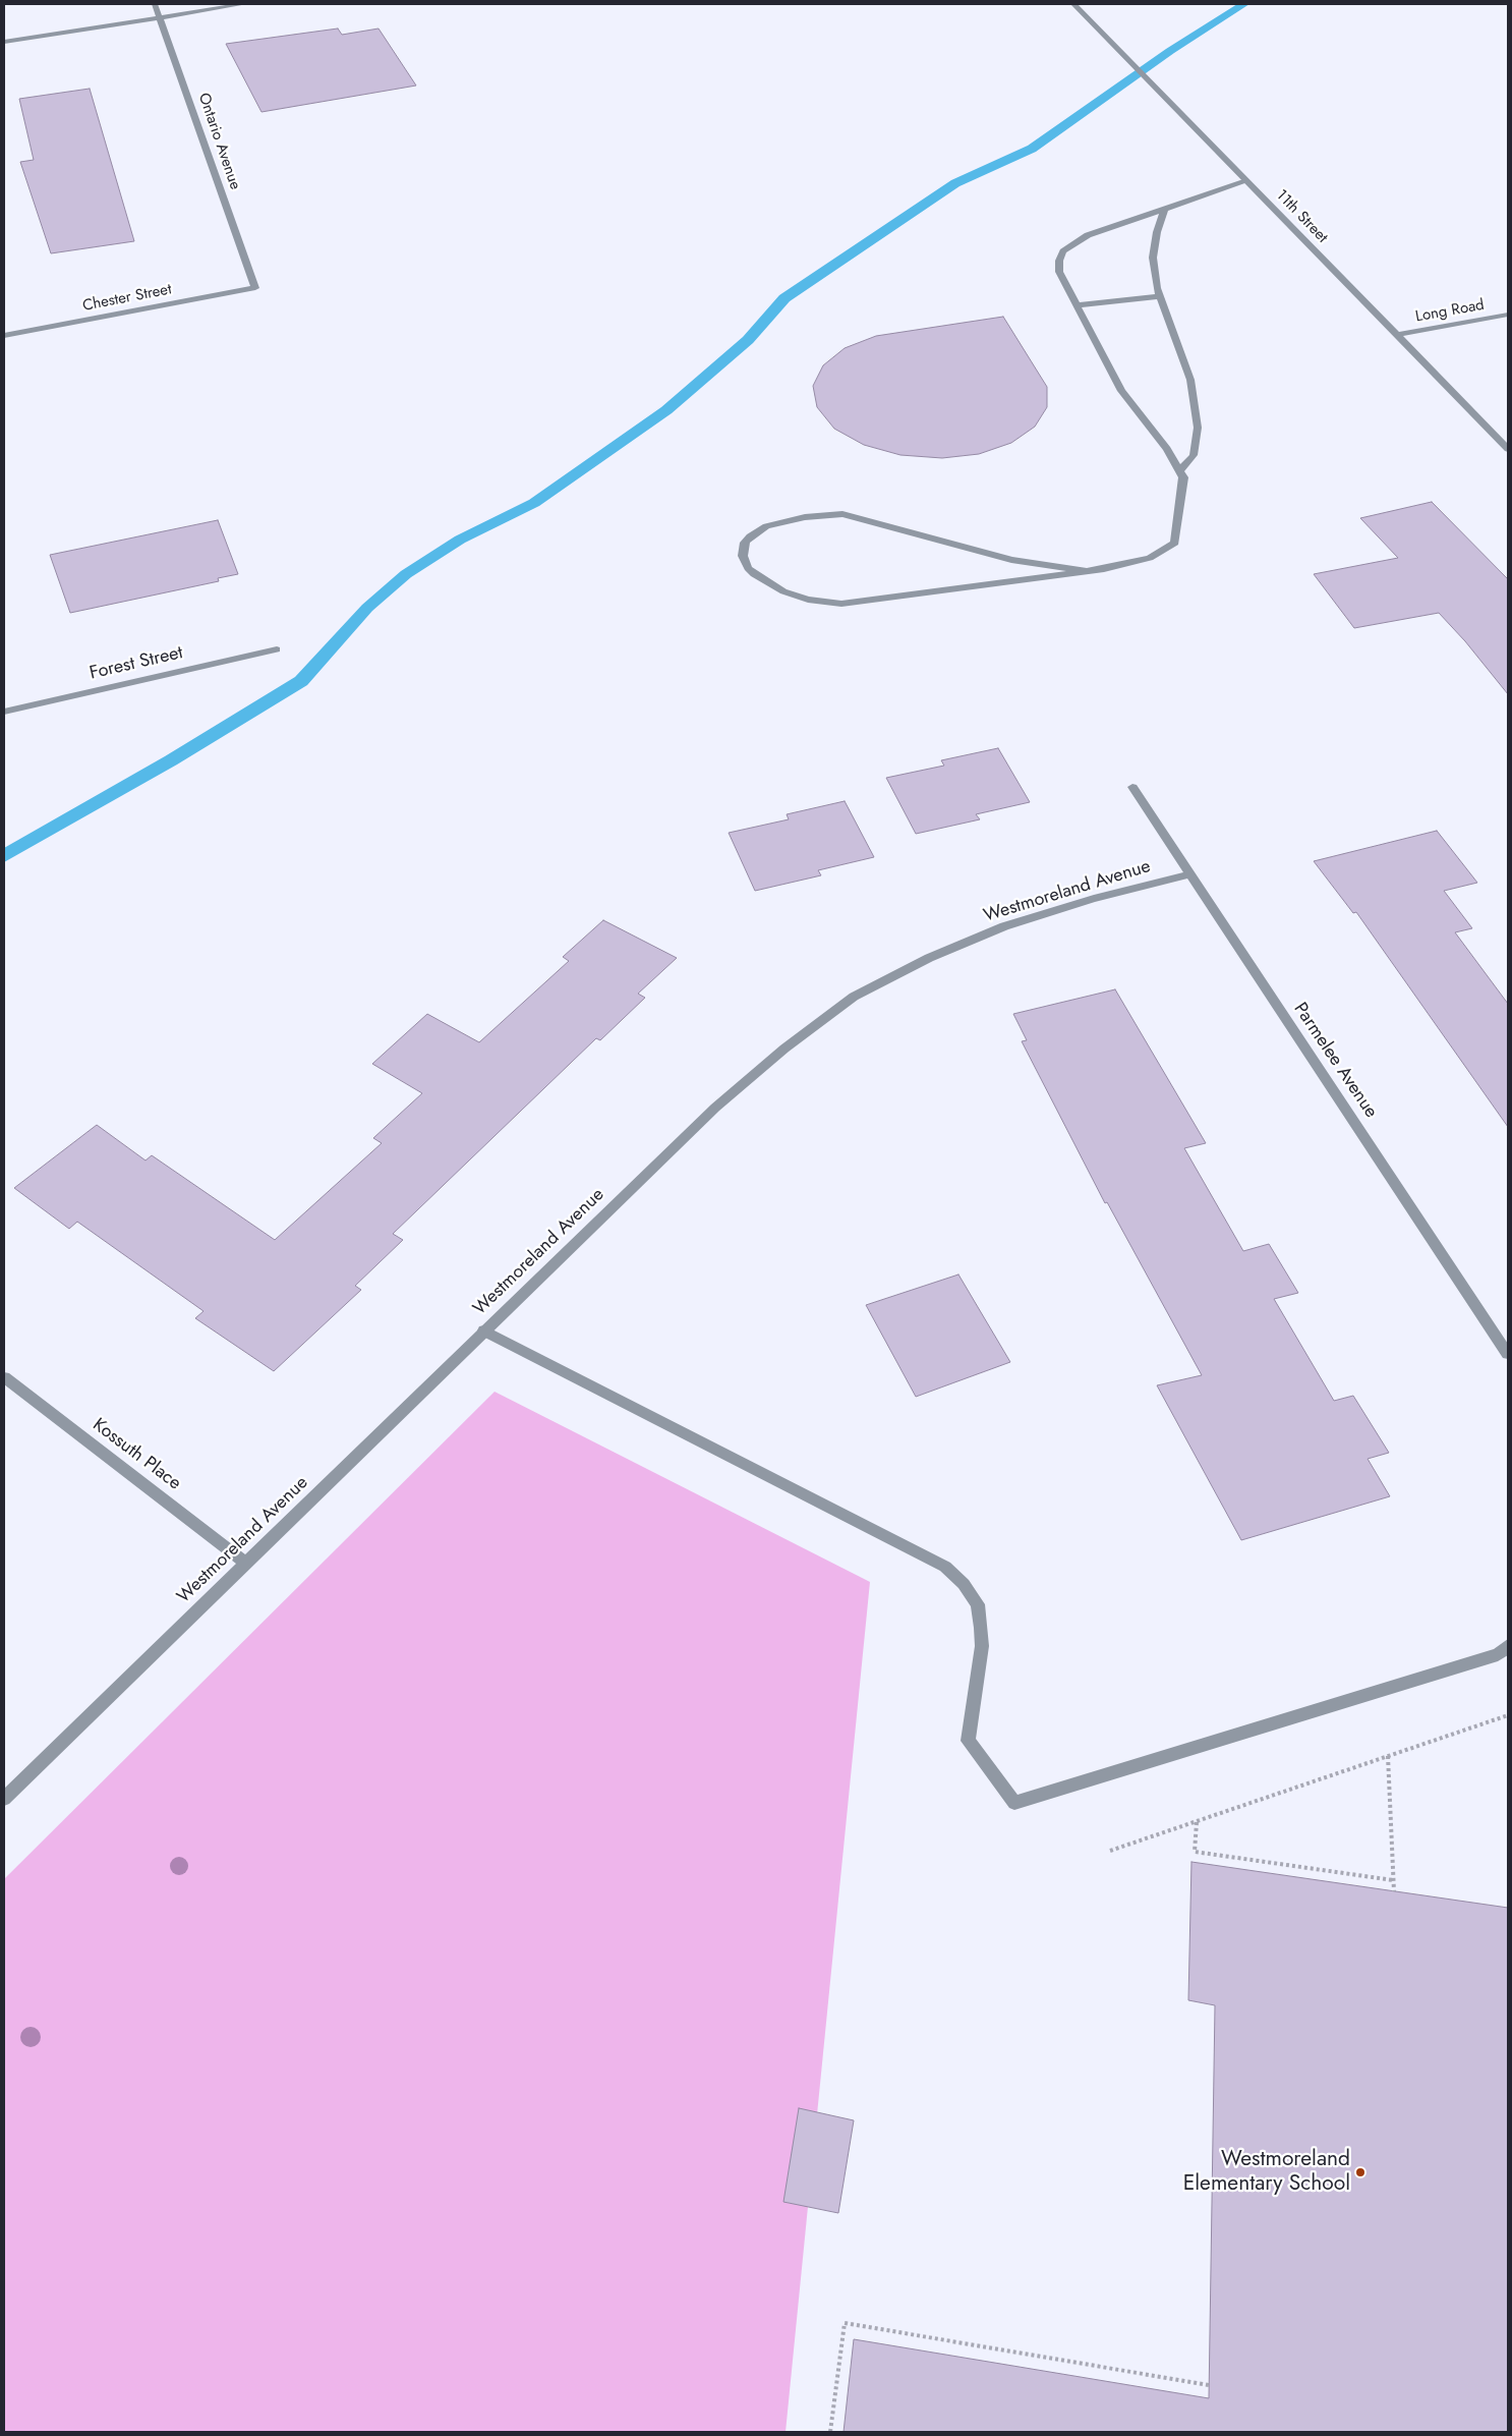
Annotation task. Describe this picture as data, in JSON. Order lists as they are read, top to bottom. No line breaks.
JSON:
{"streets":{"street":["Ontario Avenue","11th Street","Chester Street","Long Road","Forest Street","Westmoreland Avenue","Parmelee Avenue","Kossuth Place"]},"crossings":[["Ontario Avenue","Chester Street"],["11th Street","Long Road"],["Westmoreland Avenue","Parmelee Avenue"],["Westmoreland Avenue","Kossuth Place"]],"places":["Westmoreland Elementary School"]}
